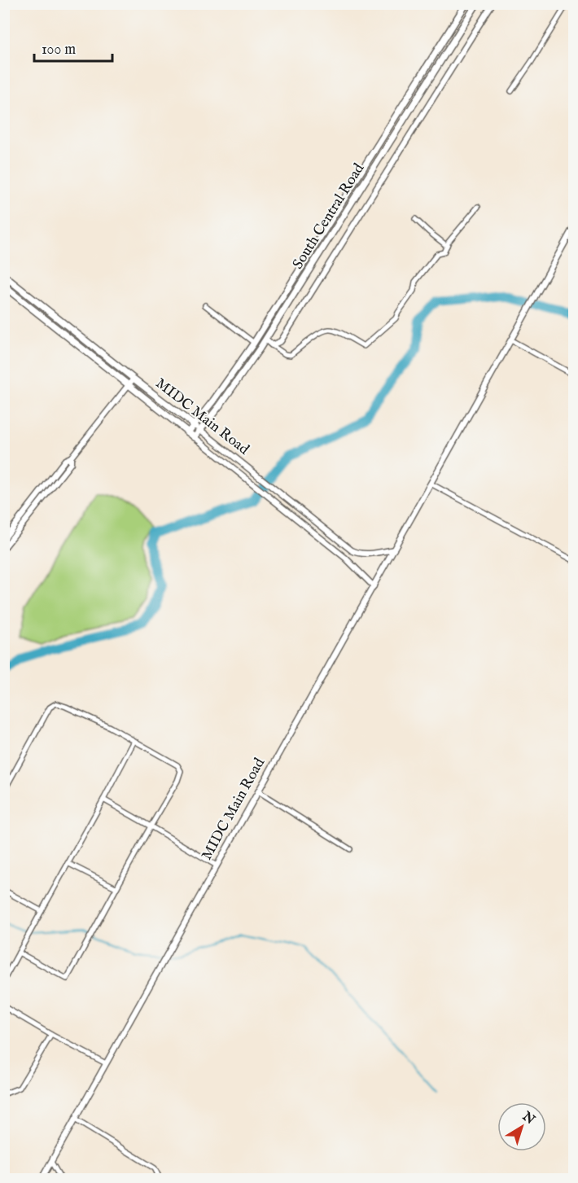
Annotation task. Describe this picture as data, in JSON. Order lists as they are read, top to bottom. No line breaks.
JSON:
{"streets":{"main road":["South Central Road","MIDC Main Road"]},"crossings":[["South Central Road","MIDC Main Road"]],"scale_bar":"100 m","north":"top right"}
